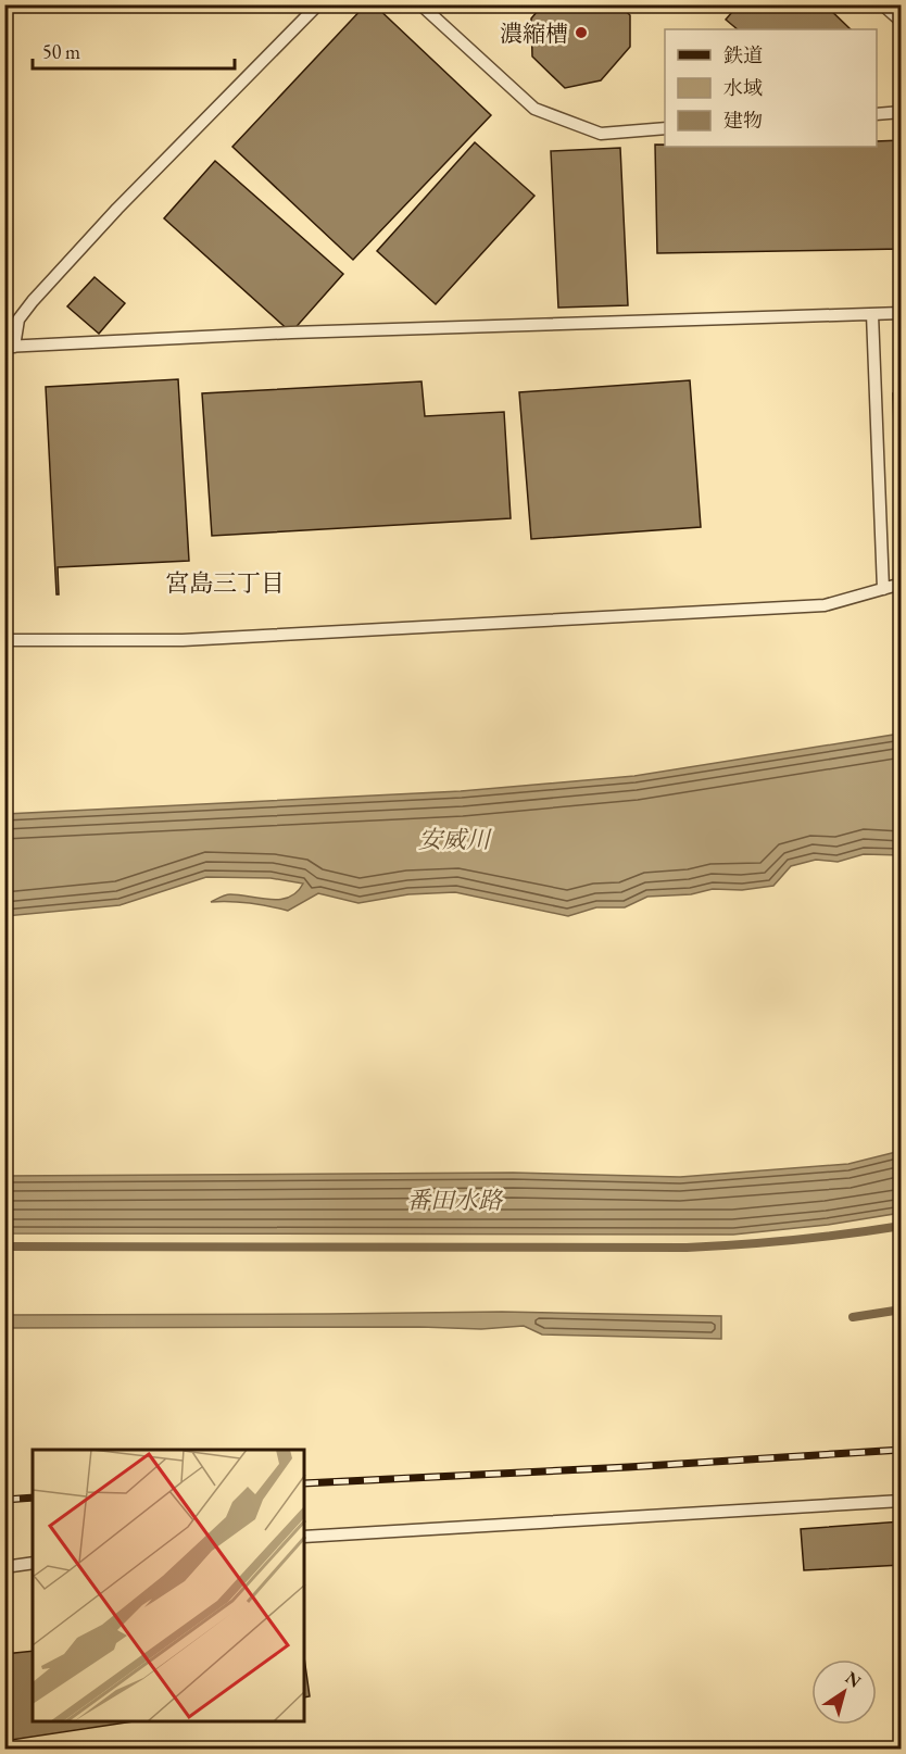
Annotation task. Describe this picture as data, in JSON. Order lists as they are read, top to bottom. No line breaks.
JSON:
{"districts":["宮島三丁目"],"water":["安威川","番田水路"],"places":["濃縮槽"],"legend":["鉄道","水域","建物"],"scale_bar":"50 m","north":"top right"}
